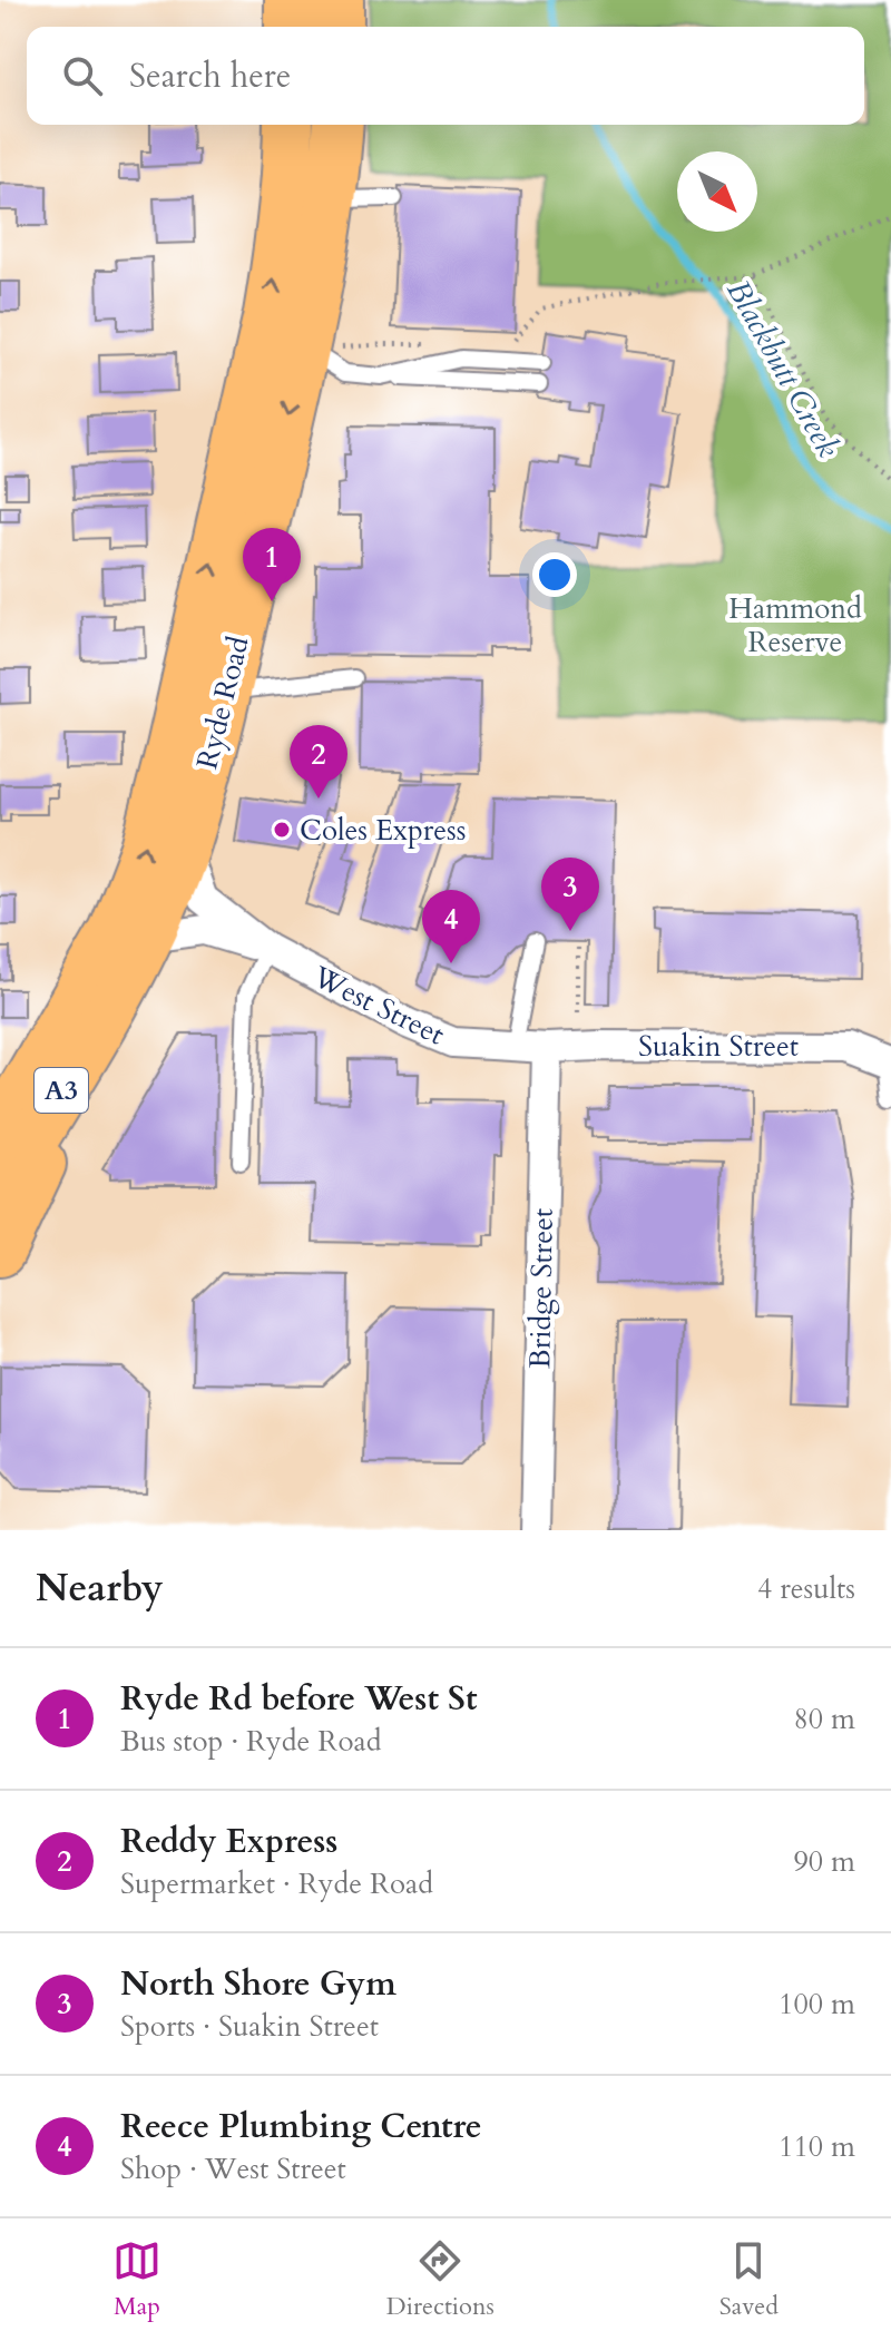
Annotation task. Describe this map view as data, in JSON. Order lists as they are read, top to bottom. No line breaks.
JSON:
{"streets":{"highway":["Ryde Road","A3"],"street":["West Street","Suakin Street","Bridge Street"]},"crossings":[["Ryde Road","West Street"],["West Street","Suakin Street"],["West Street","Bridge Street"],["Suakin Street","Bridge Street"]],"water":["Blackbutt Creek"],"parks":["Hammond Reserve"],"places":["Coles Express"],"north":"bottom right","page":{"search":"Search here","pins":["1","2","3","4"],"heading":["Nearby","4 results"],"list":[{"mark":"1","name":"Ryde Rd before West St","note":"Bus stop · Ryde Road","value":"80 m"},{"mark":"2","name":"Reddy Express","note":"Supermarket · Ryde Road","value":"90 m"},{"mark":"3","name":"North Shore Gym","note":"Sports · Suakin Street","value":"100 m"},{"mark":"4","name":"Reece Plumbing Centre","note":"Shop · West Street","value":"110 m"}],"nav":["Map","Directions","Saved"]}}
